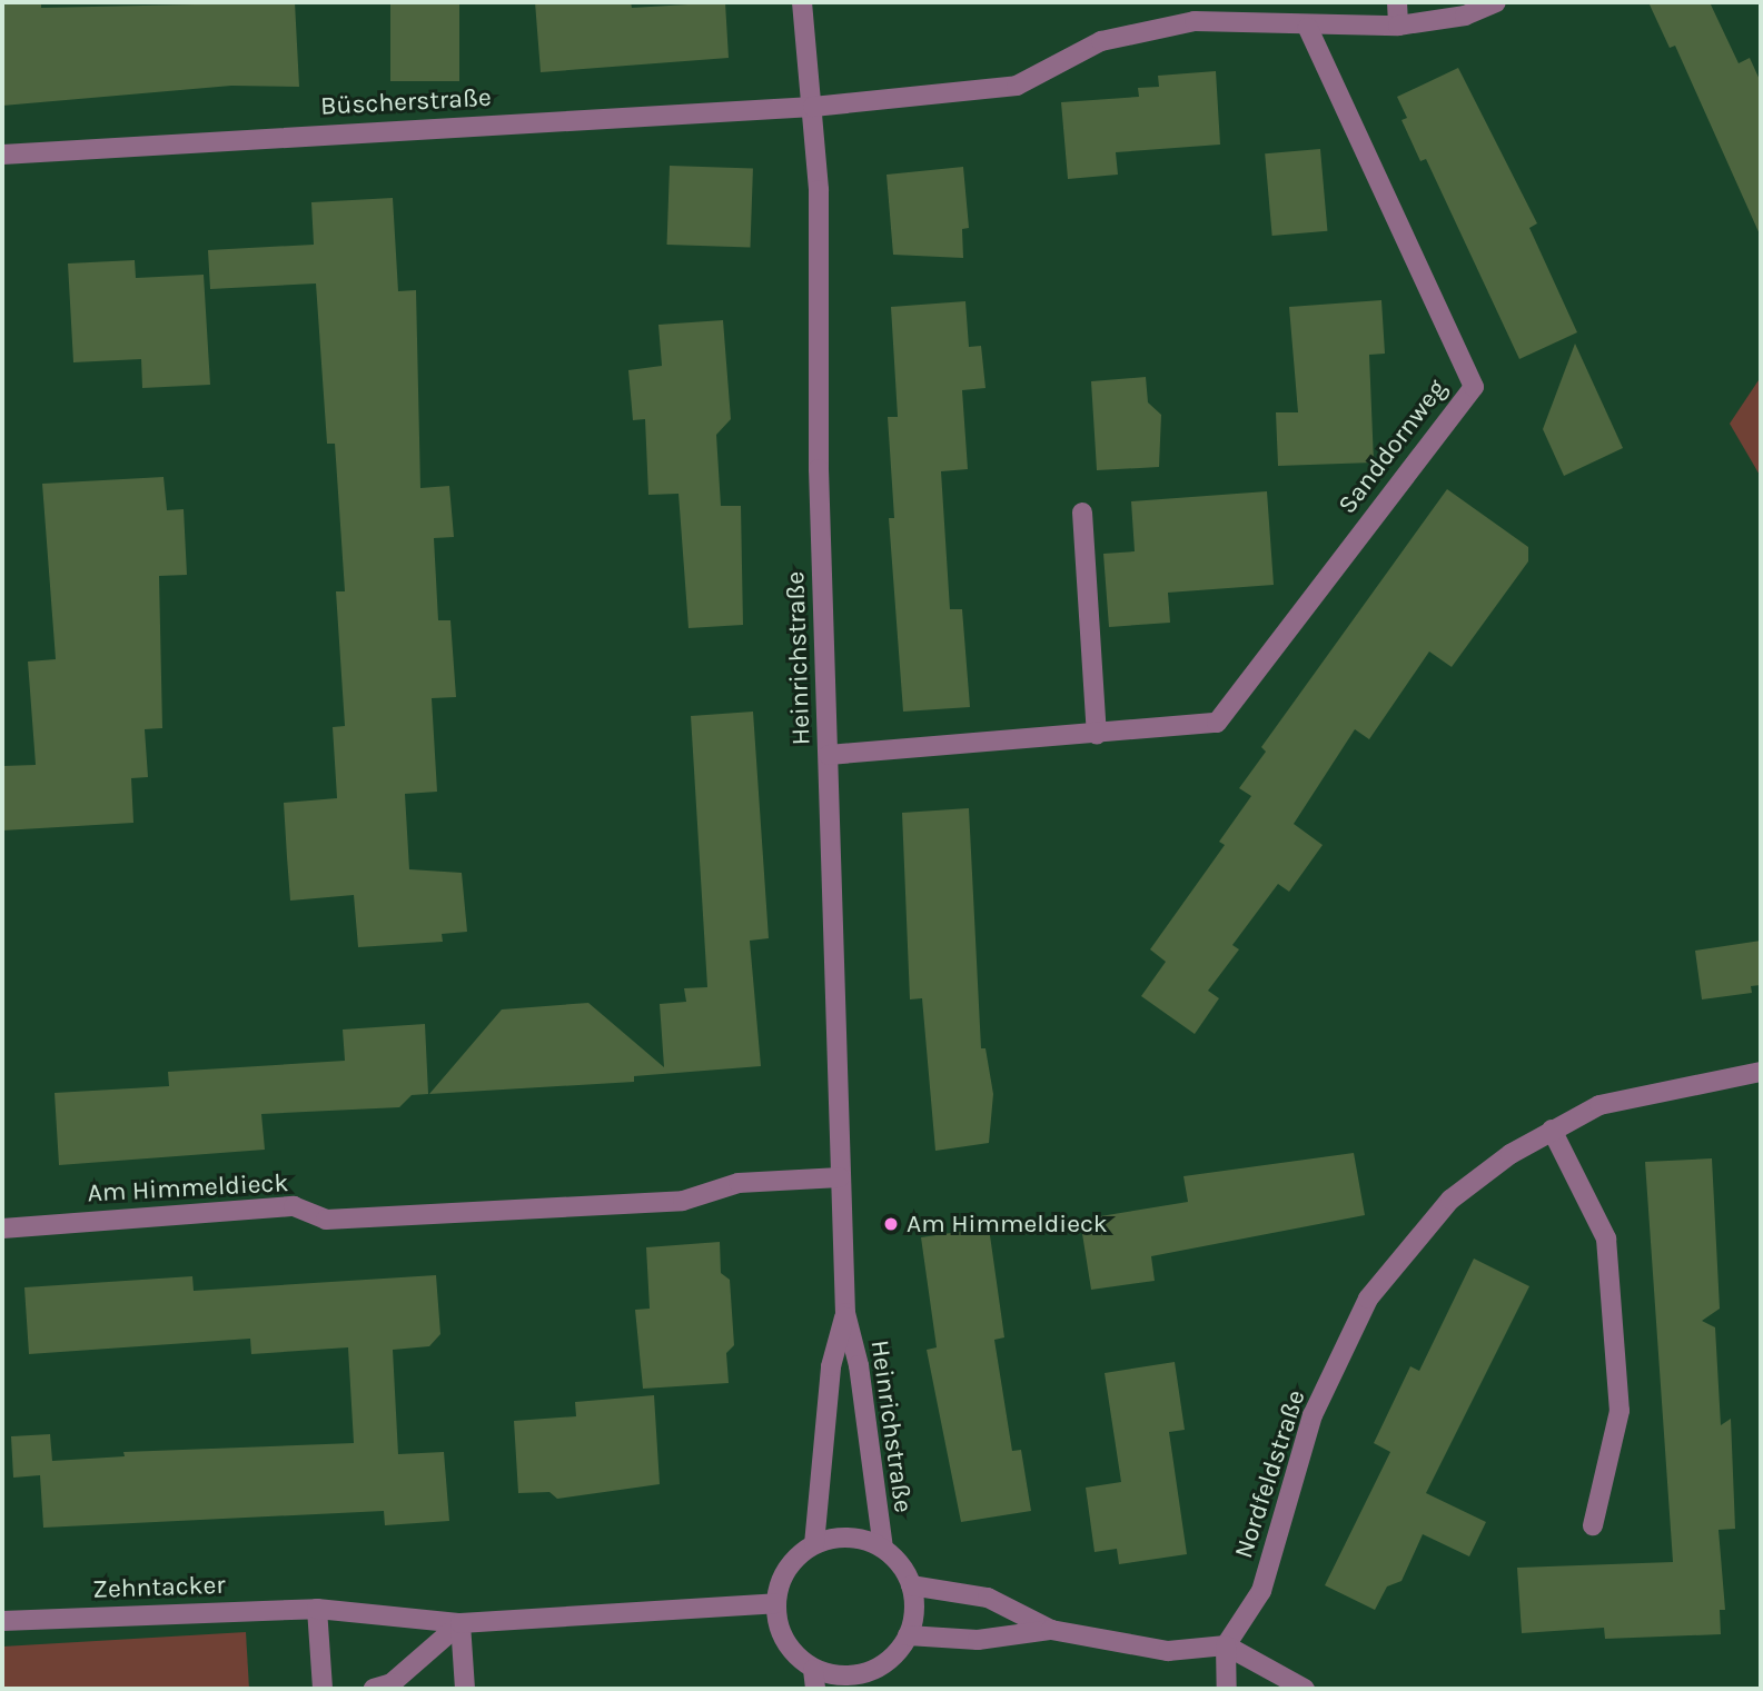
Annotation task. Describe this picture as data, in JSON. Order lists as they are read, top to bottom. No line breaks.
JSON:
{"streets":{"street":["Büscherstraße","Sanddornweg","Heinrichstraße","Am Himmeldieck","Nordfeldstraße","Zehntacker"]},"crossings":[["Büscherstraße","Heinrichstraße"],["Sanddornweg","Heinrichstraße"],["Heinrichstraße","Am Himmeldieck"],["Heinrichstraße","Zehntacker"]],"places":["Am Himmeldieck"]}
